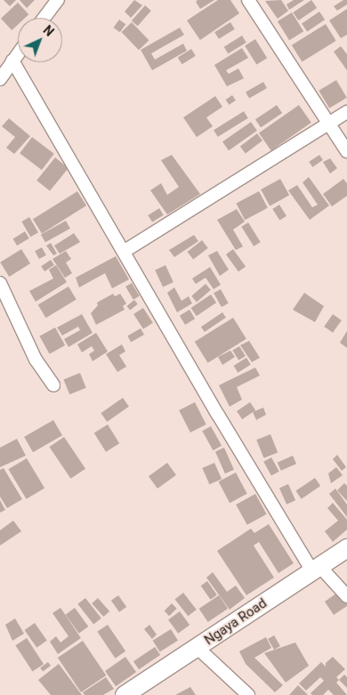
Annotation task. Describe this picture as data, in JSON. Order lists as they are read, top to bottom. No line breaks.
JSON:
{"streets":{"street":["Ngaya Road"]},"north":"top right"}
